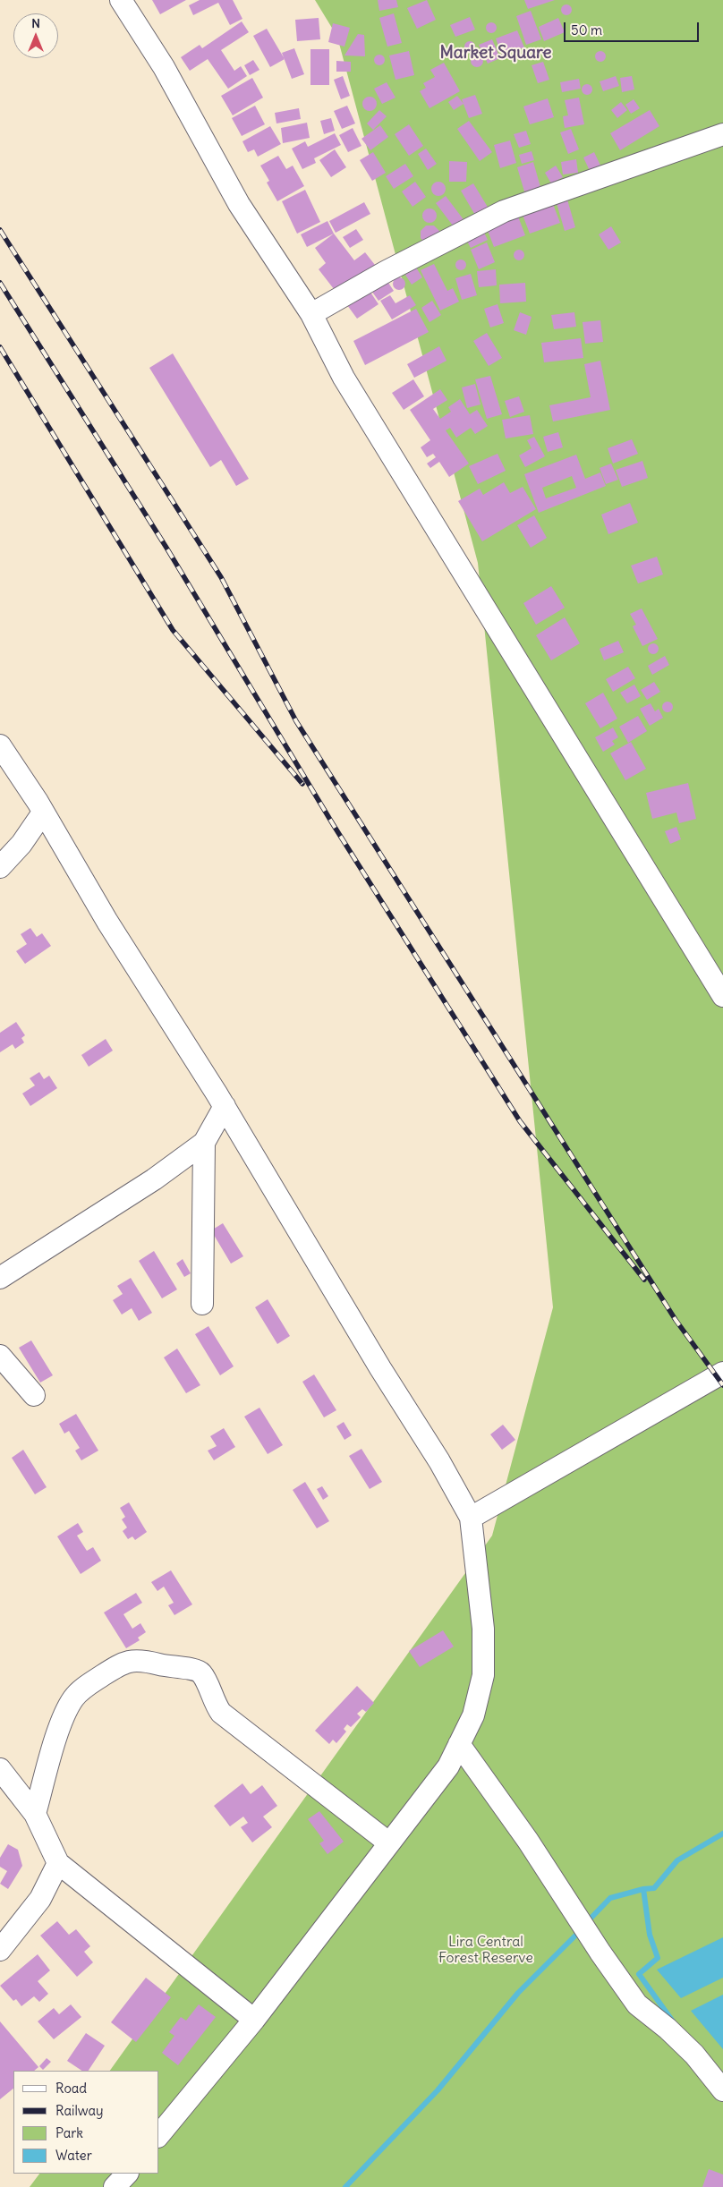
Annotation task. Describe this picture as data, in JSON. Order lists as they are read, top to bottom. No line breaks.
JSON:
{"districts":["Market Square"],"parks":["Lira Central Forest Reserve"],"legend":["Road","Railway","Park","Water"],"scale_bar":"50 m","north":"top"}
